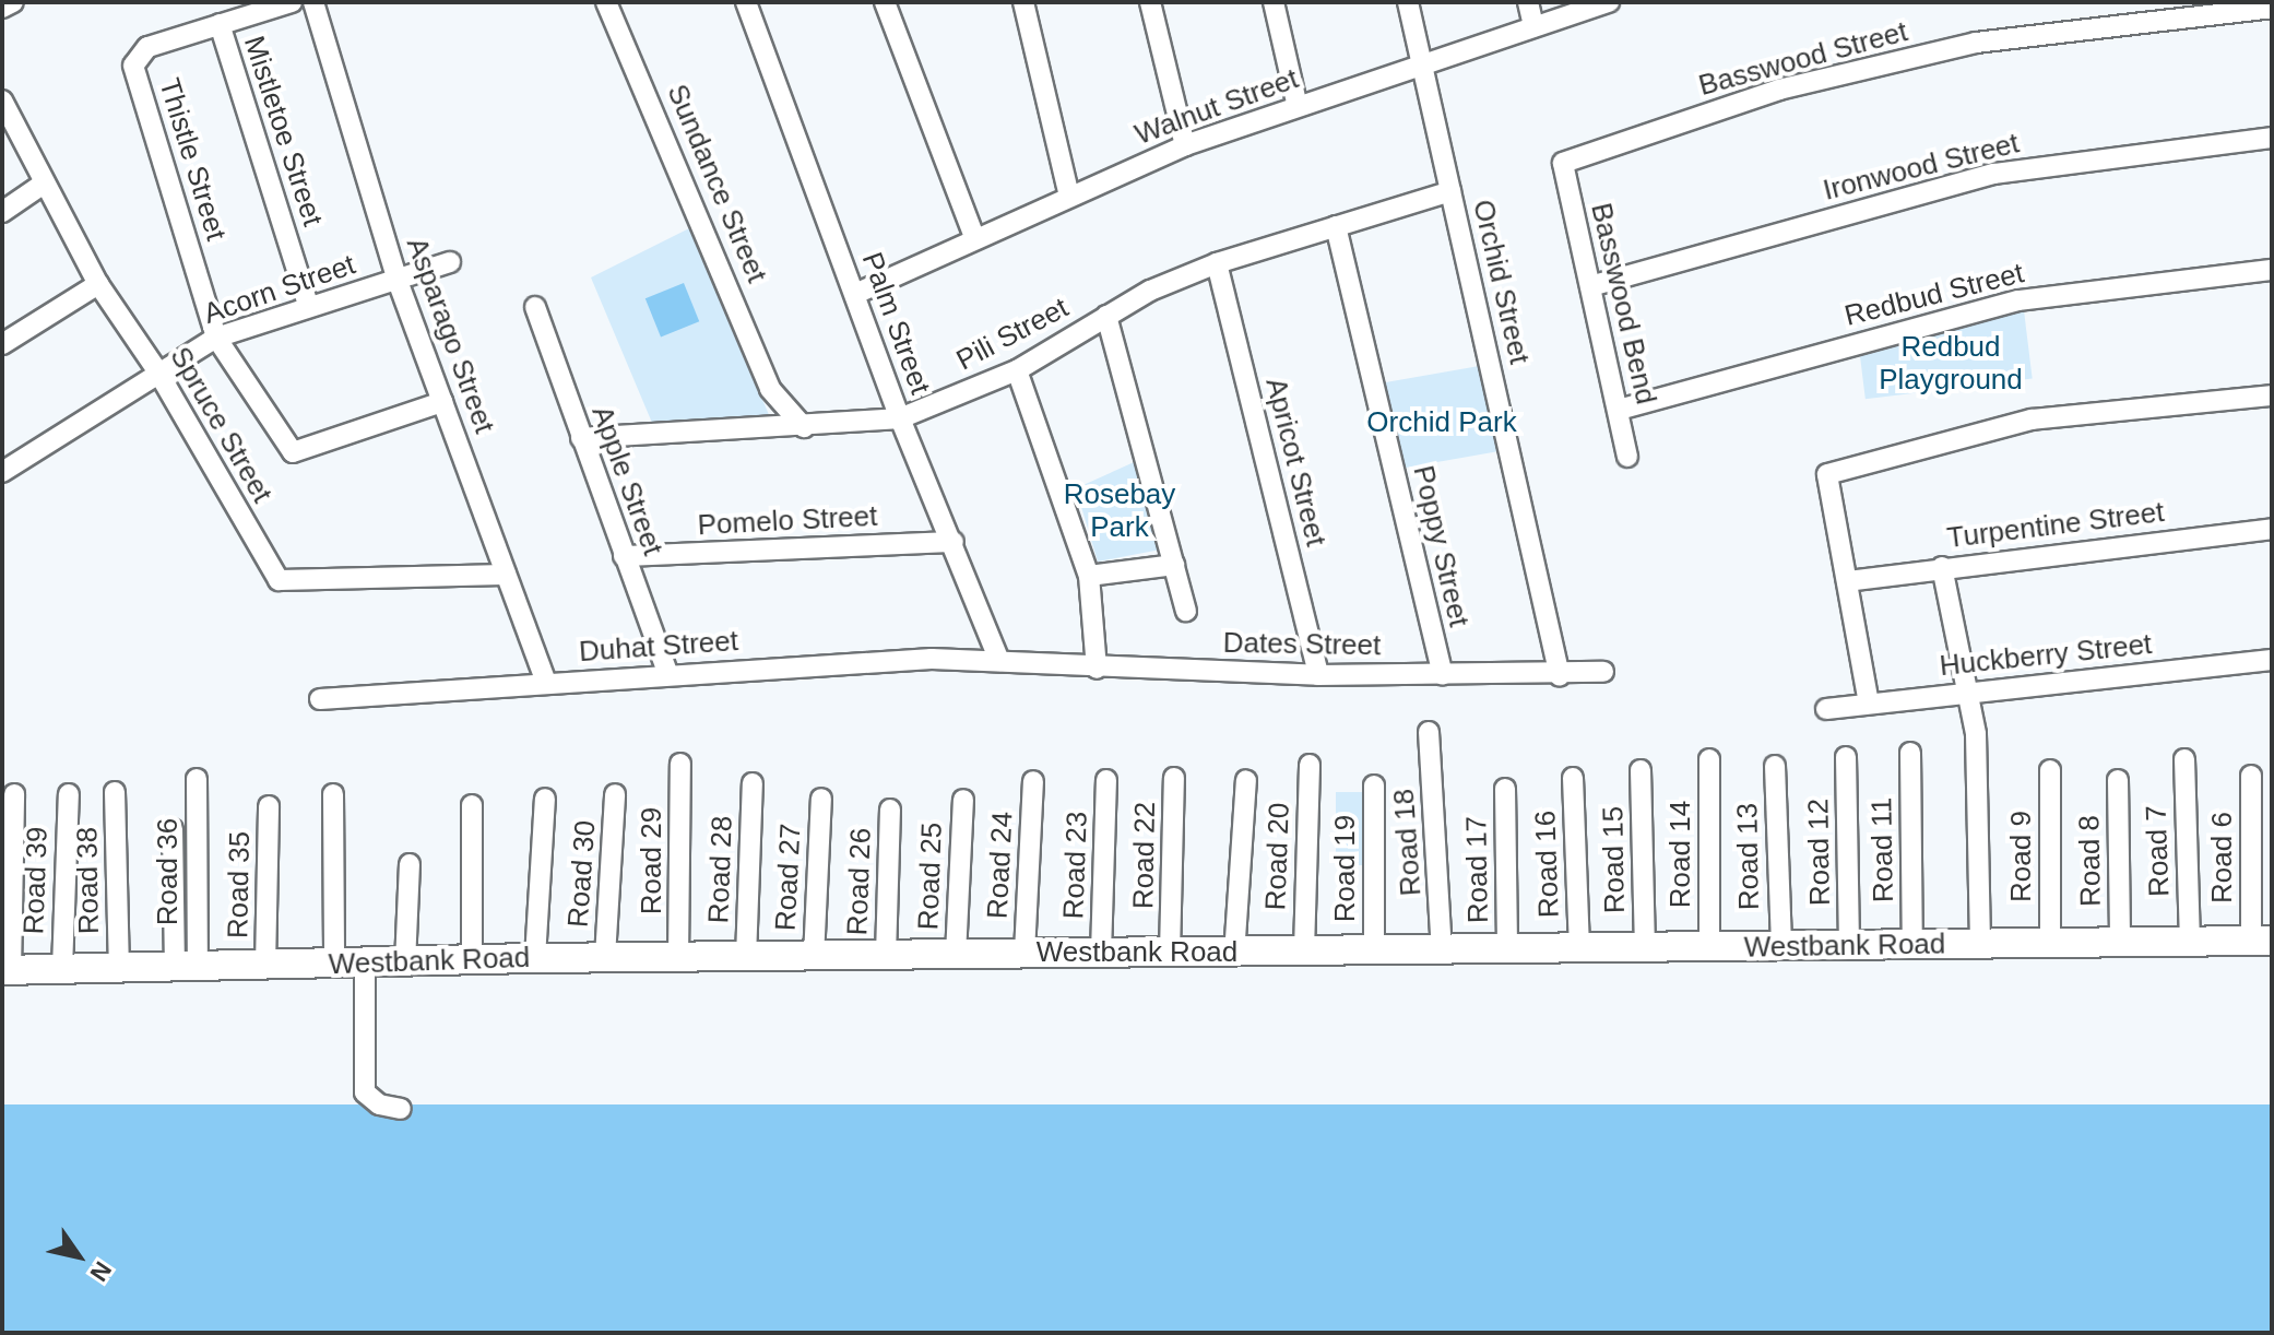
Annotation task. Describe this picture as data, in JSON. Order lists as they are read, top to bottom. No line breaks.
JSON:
{"streets":{"street":["Basswood Street","Walnut Street","Mistletoe Street","Thistle Street","Ironwood Street","Sundance Street","Orchid Street","Acorn Street","Redbud Street","Basswood Bend","Palm Street","Pili Street","Asparago Street","Spruce Street","Apricot Street","Apple Street","Pomelo Street","Turpentine Street","Poppy Street","Dates Street","Duhat Street","Huckberry Street","Road 18","Road 11","Road 7","Road 12","Road 14","Road 22","Road 20","Road 13","Road 9","Road 6","Road 15","Road 29","Road 8","Road 16","Road 24","Road 23","Road 19","Road 28","Road 17","Road 36","Road 30","Road 25","Road 27","Road 39","Road 38","Road 26","Road 35","Westbank Road"]},"crossings":[["Basswood Street","Basswood Bend"],["Walnut Street","Orchid Street"],["Walnut Street","Palm Street"],["Mistletoe Street","Thistle Street"],["Mistletoe Street","Acorn Street"],["Thistle Street","Acorn Street"],["Ironwood Street","Basswood Bend"],["Orchid Street","Pili Street"],["Orchid Street","Dates Street"],["Acorn Street","Asparago Street"],["Acorn Street","Spruce Street"],["Redbud Street","Basswood Bend"],["Palm Street","Pili Street"],["Palm Street","Pomelo Street"],["Palm Street","Dates Street"],["Palm Street","Duhat Street"],["Pili Street","Apricot Street"],["Pili Street","Apple Street"],["Pili Street","Poppy Street"],["Asparago Street","Spruce Street"],["Asparago Street","Duhat Street"],["Apricot Street","Dates Street"],["Apple Street","Pomelo Street"],["Apple Street","Duhat Street"],["Poppy Street","Dates Street"],["Dates Street","Duhat Street"],["Road 18","Westbank Road"],["Road 11","Westbank Road"],["Road 7","Westbank Road"],["Road 12","Westbank Road"],["Road 14","Westbank Road"],["Road 22","Westbank Road"],["Road 20","Westbank Road"],["Road 13","Westbank Road"],["Road 9","Westbank Road"],["Road 6","Westbank Road"],["Road 15","Westbank Road"],["Road 29","Westbank Road"],["Road 8","Westbank Road"],["Road 16","Westbank Road"],["Road 24","Westbank Road"],["Road 23","Westbank Road"],["Road 19","Westbank Road"],["Road 28","Westbank Road"],["Road 17","Westbank Road"],["Road 36","Westbank Road"],["Road 30","Westbank Road"],["Road 25","Westbank Road"],["Road 27","Westbank Road"],["Road 39","Westbank Road"],["Road 38","Westbank Road"],["Road 26","Westbank Road"],["Road 35","Westbank Road"]],"parks":["Redbud Playground","Orchid Park","Rosebay Park"],"north":"bottom right"}
